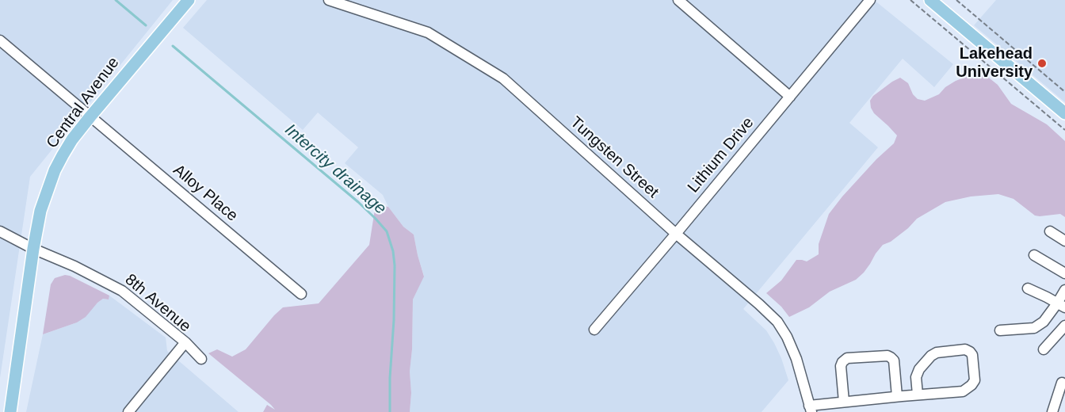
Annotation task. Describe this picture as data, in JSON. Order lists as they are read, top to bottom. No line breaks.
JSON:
{"streets":{"main road":["Central Avenue"],"street":["Lithium Drive","Tungsten Street","Alloy Place","8th Avenue"]},"crossings":[["Central Avenue","Alloy Place"],["Central Avenue","8th Avenue"],["Lithium Drive","Tungsten Street"]],"water":["Intercity drainage"],"places":["Lakehead University"]}
